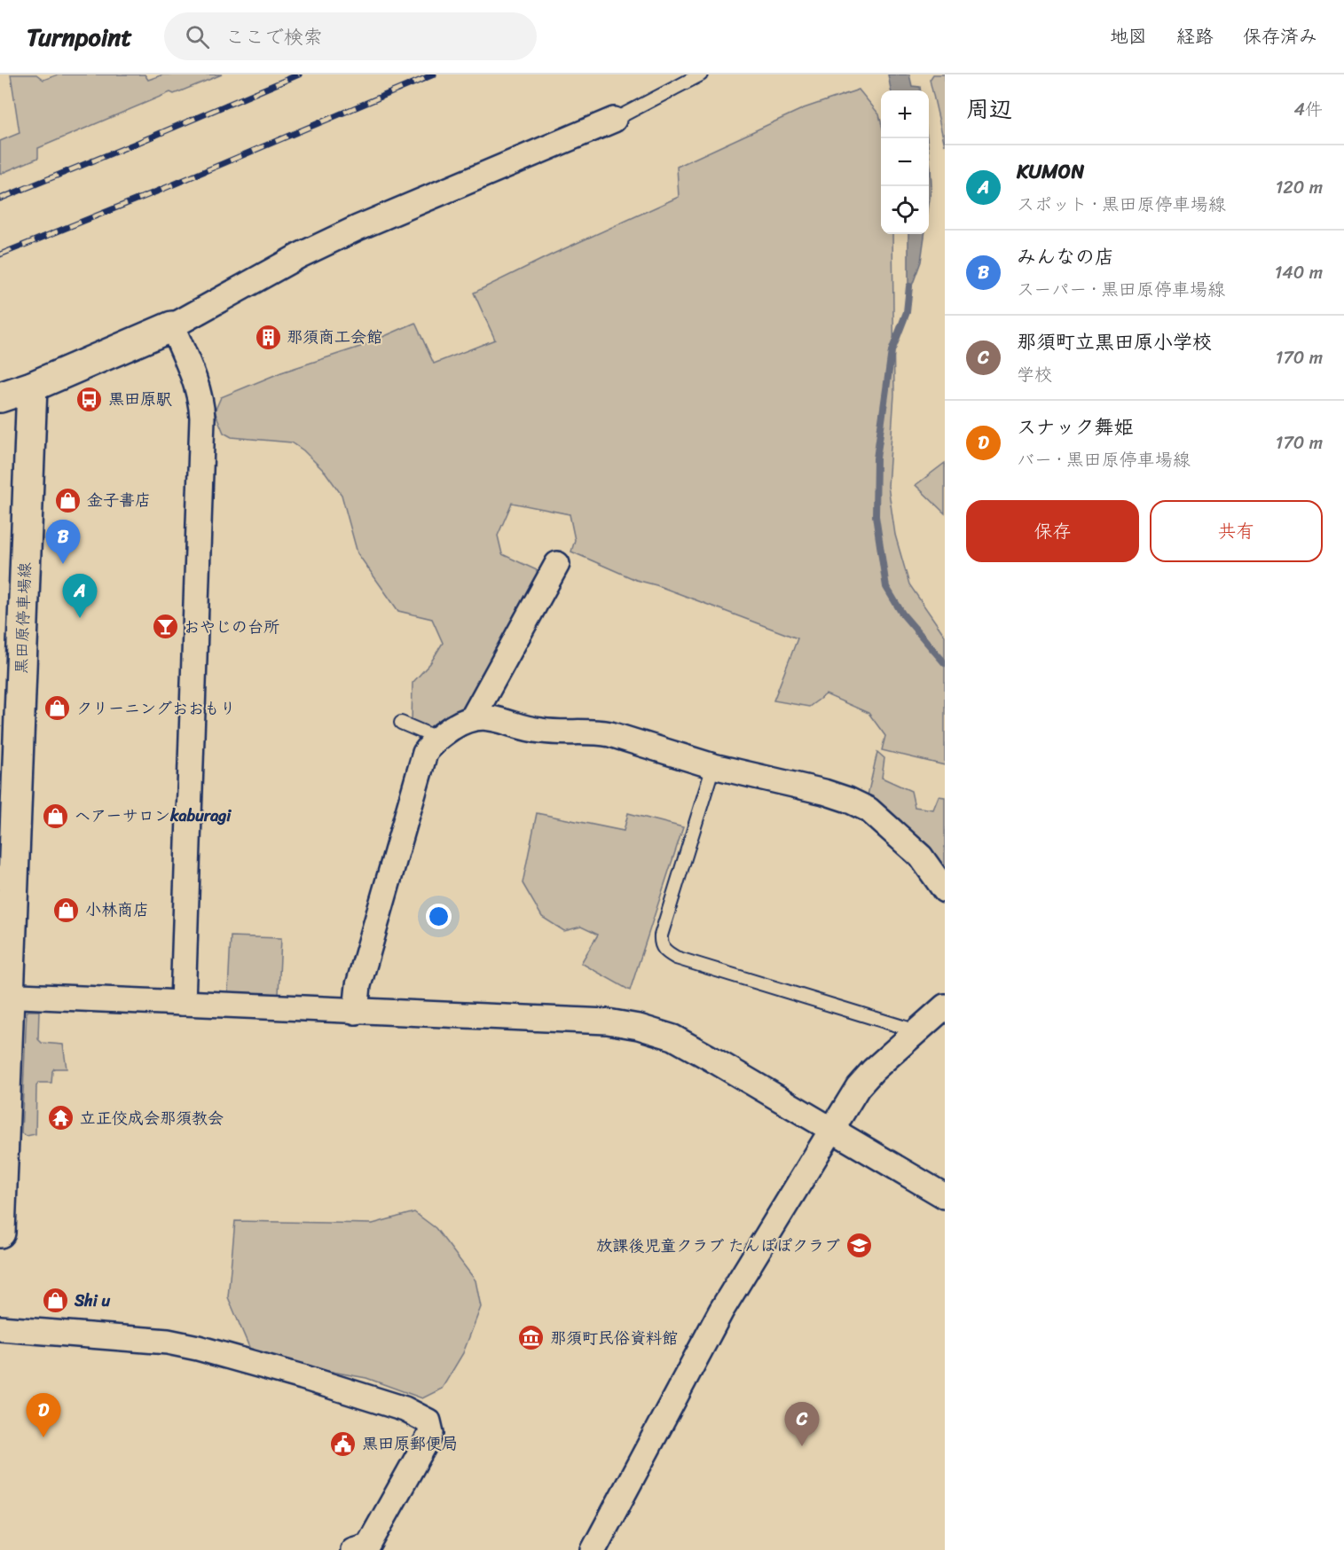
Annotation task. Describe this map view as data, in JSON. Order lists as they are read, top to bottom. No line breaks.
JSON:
{"streets":{"main road":["黒田原停車場線"]},"places":{"building":["那須商工会館"],"bus stop":["黒田原駅"],"shop":["金子書店","クリーニングおおもり","ヘアーサロンkaburagi","小林商店","Shi u"],"bar":["おやじの台所"],"temple":["立正佼成会那須教会"],"school or university":["放課後児童クラブ たんぽぽクラブ"],"museum":["那須町民俗資料館"],"public building":["黒田原郵便局"]},"page":{"header":"Turnpoint","search":"ここで検索","nav":["地図","経路","保存済み"],"heading":["周辺","4件"],"map_buttons":["+","−"],"list":[{"mark":"A","name":"KUMON","note":"スポット · 黒田原停車場線","value":"120 m"},{"mark":"B","name":"みんなの店","note":"スーパー · 黒田原停車場線","value":"140 m"},{"mark":"C","name":"那須町立黒田原小学校","note":"学校","value":"170 m"},{"mark":"D","name":"スナック舞姫","note":"バー · 黒田原停車場線","value":"170 m"}],"buttons":["保存","共有"],"pins":["B","A","D","C"]}}
